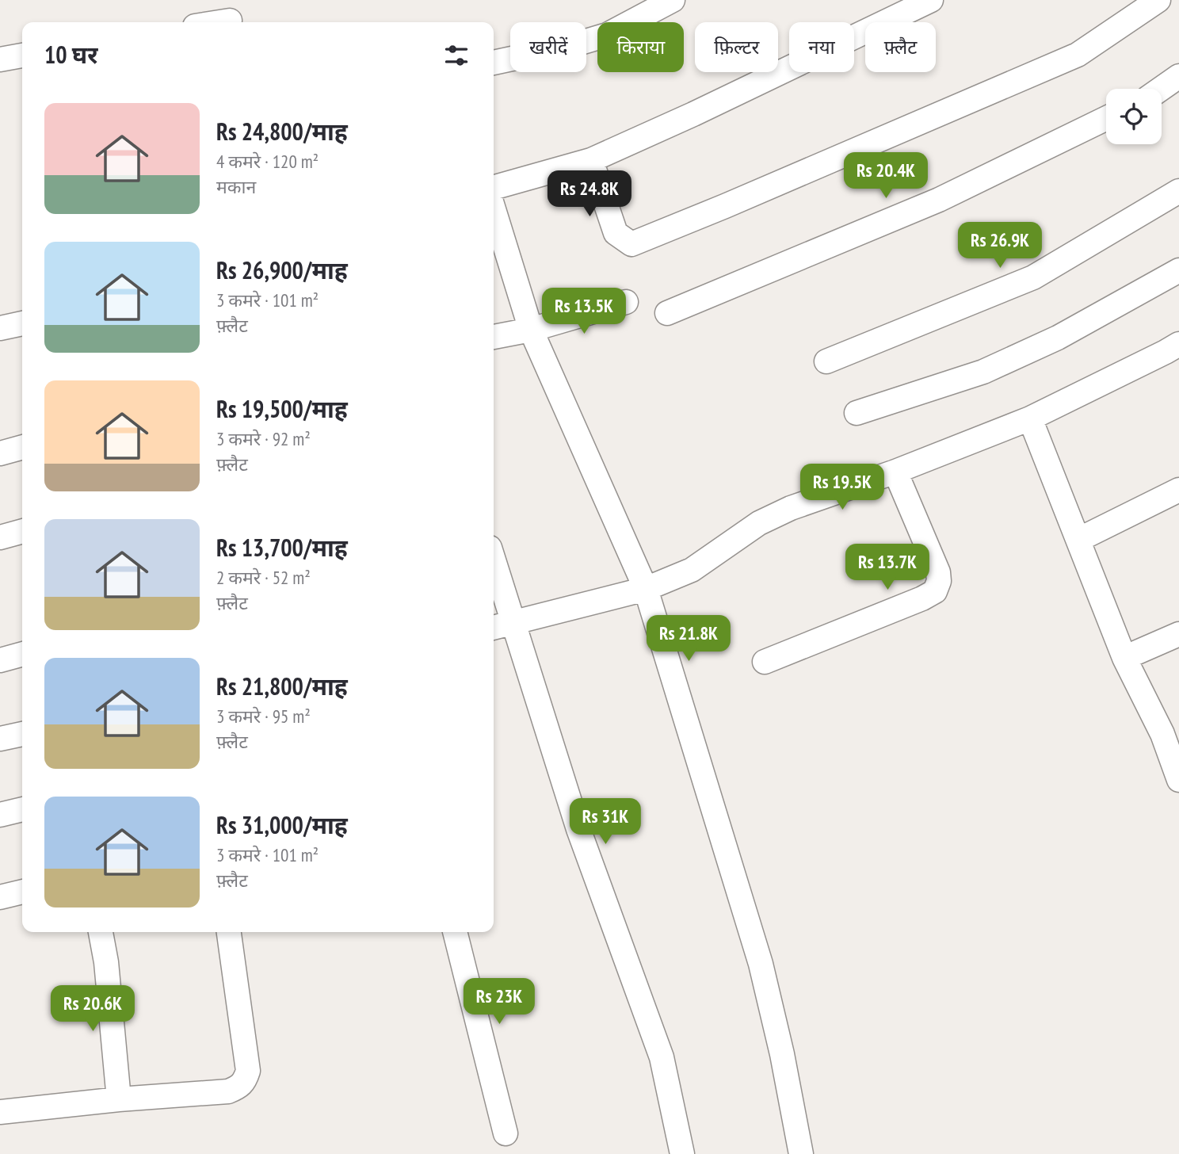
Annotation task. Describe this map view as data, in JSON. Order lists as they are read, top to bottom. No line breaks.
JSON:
{"page":{"chip":["खरीदें","किराया","फ़िल्टर","नया","फ़्लैट"],"heading":"10 घर","list":[{"name":"Rs 24,800/माह","note":"4 कमरे · 120 m² · मकान"},{"name":"Rs 26,900/माह","note":"3 कमरे · 101 m² · फ़्लैट"},{"name":"Rs 19,500/माह","note":"3 कमरे · 92 m² · फ़्लैट"},{"name":"Rs 13,700/माह","note":"2 कमरे · 52 m² · फ़्लैट"},{"name":"Rs 21,800/माह","note":"3 कमरे · 95 m² · फ़्लैट"},{"name":"Rs 31,000/माह","note":"3 कमरे · 101 m² · फ़्लैट"}],"price":["Rs 20.4K","Rs 24.8K","Rs 26.9K","Rs 13.5K","Rs 19.5K","Rs 13.7K","Rs 21.8K","Rs 31K","Rs 23K","Rs 20.6K"]}}
